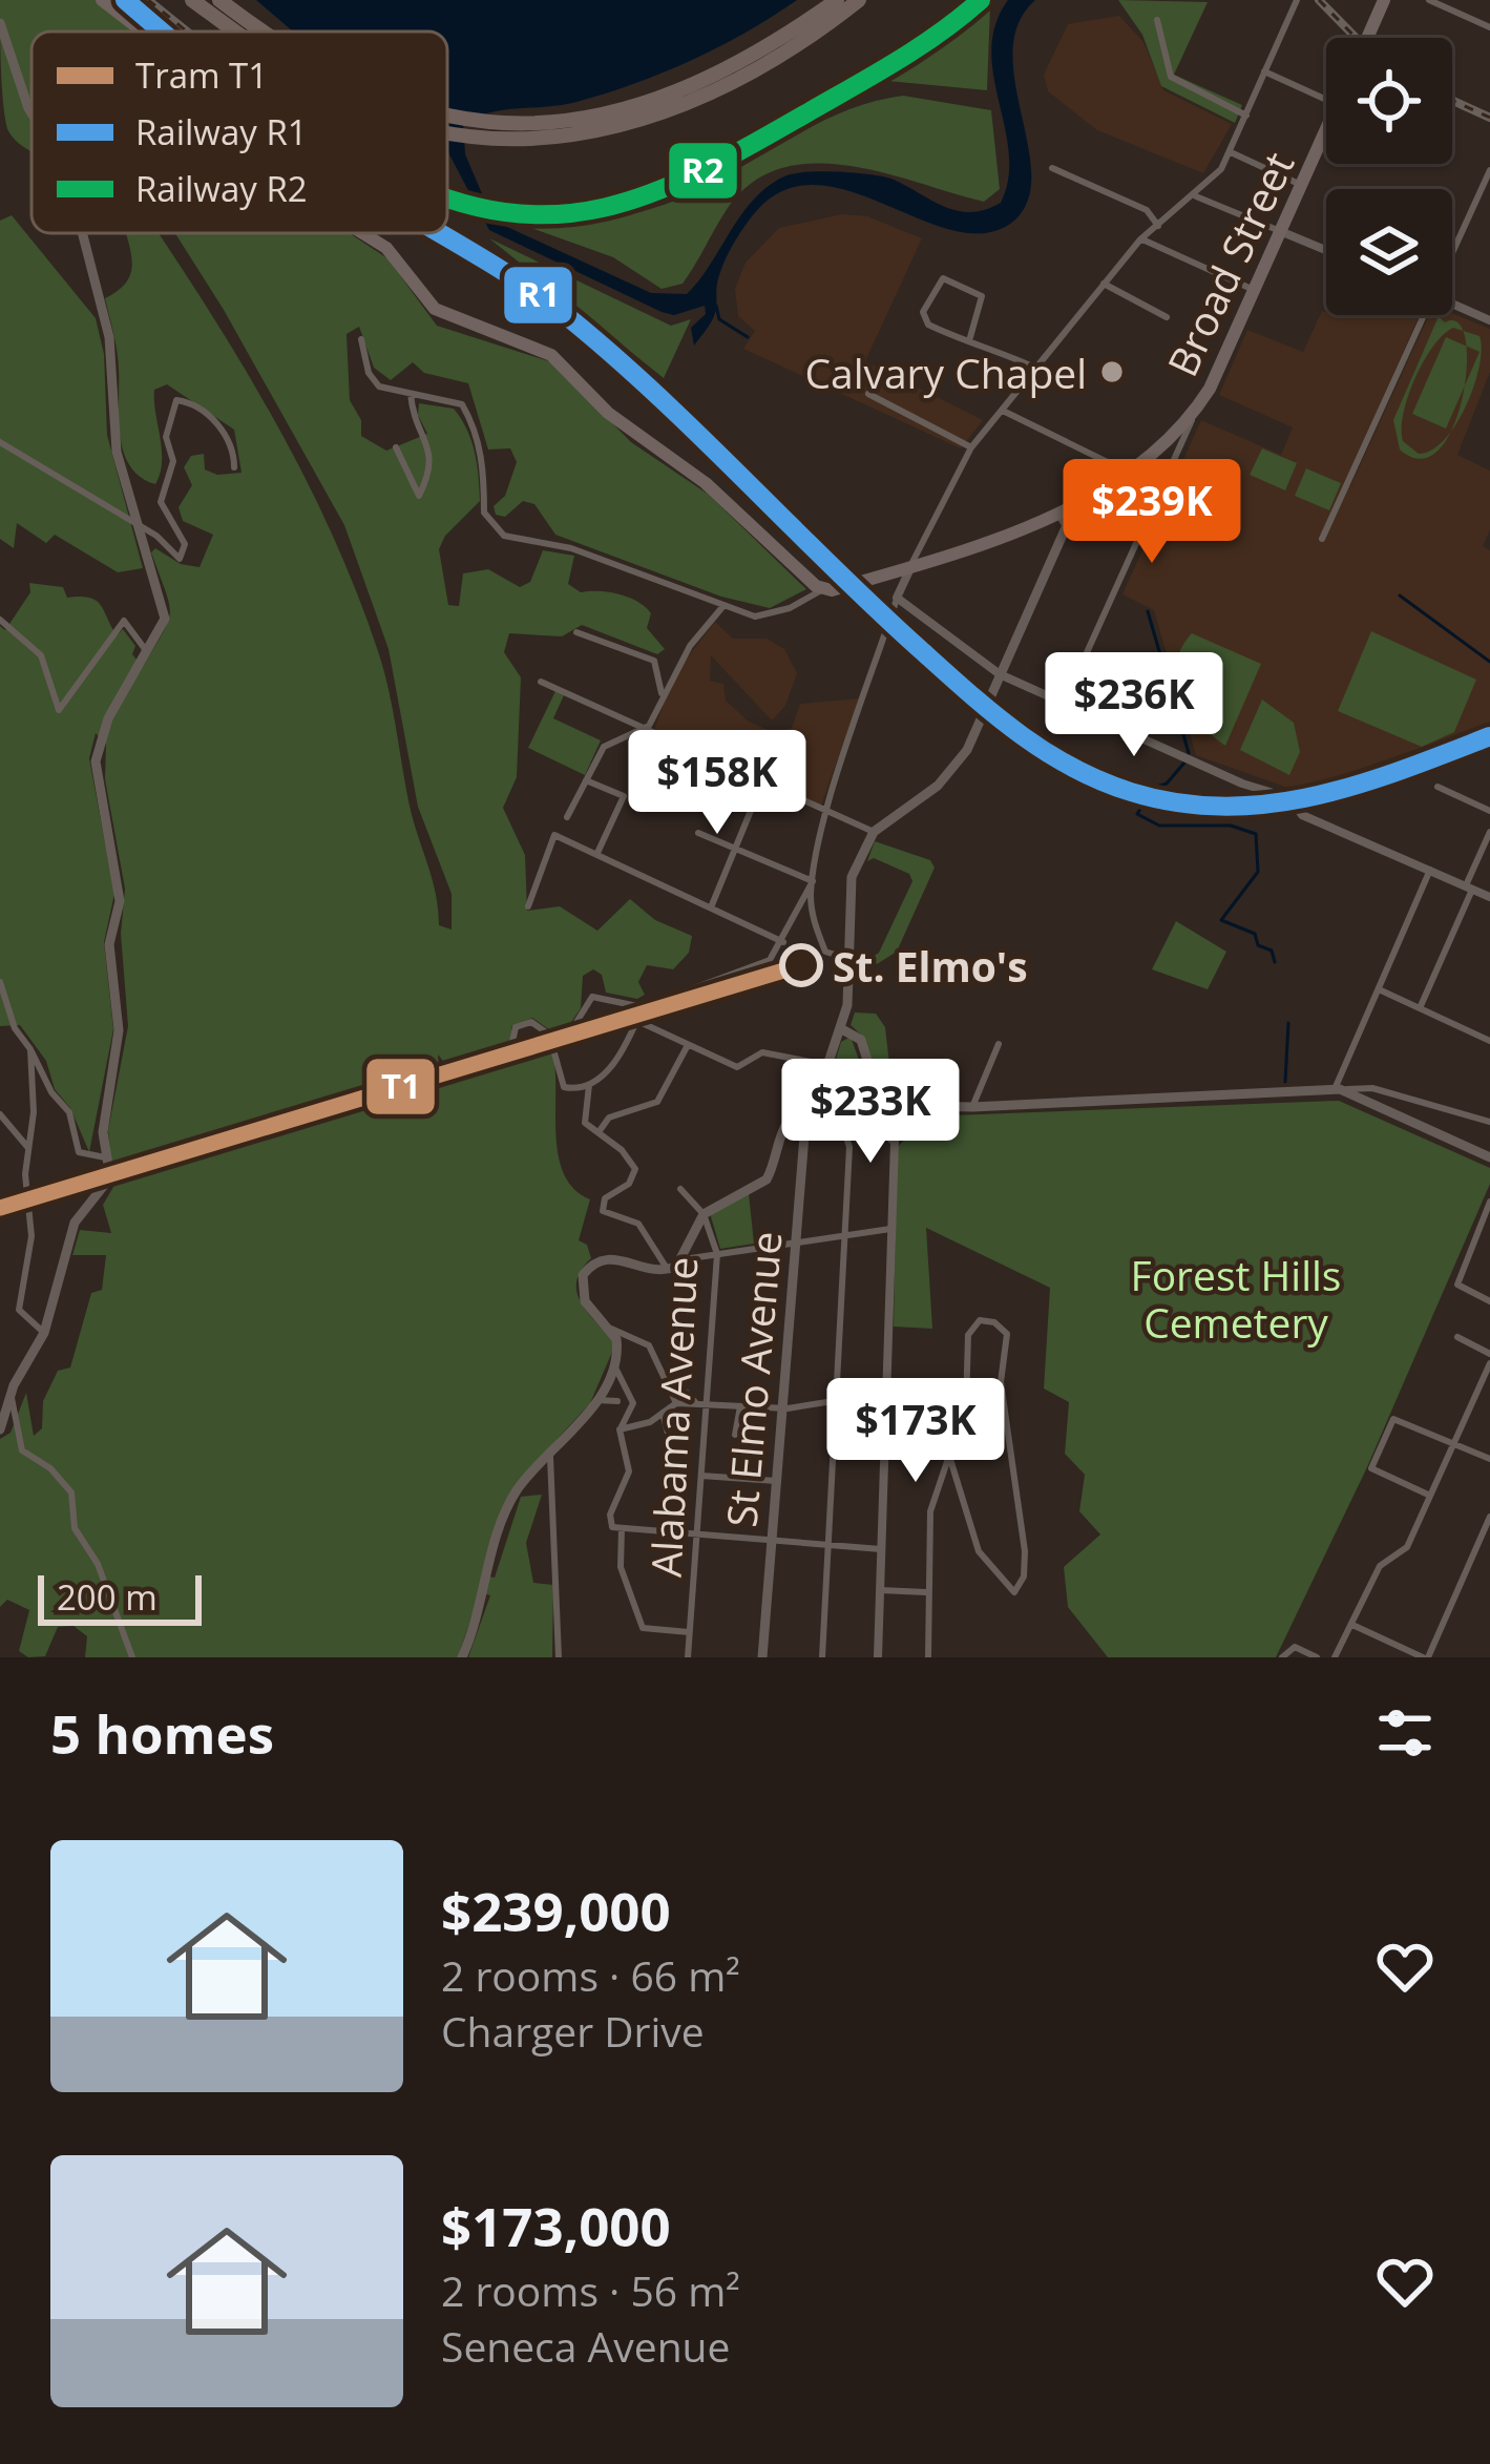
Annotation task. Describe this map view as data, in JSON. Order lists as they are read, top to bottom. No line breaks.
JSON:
{"streets":{"main road":["Broad Street","St Elmo Avenue"],"street":["Alabama Avenue"]},"parks":["Forest Hills Cemetery"],"places":["Calvary Chapel","St. Elmo's"],"lines":["rail line R1","rail line R2","tram line T1"],"legend":["Tram T1","Railway R1","Railway R2"],"scale_bar":"200 m","page":{"price":["$239K","$236K","$158K","$233K","$173K"],"scale":"200 m","heading":"5 homes","list":[{"name":"$239,000","note":"2 rooms · 66 m² · Charger Drive"},{"name":"$173,000","note":"2 rooms · 56 m² · Seneca Avenue"}]}}
